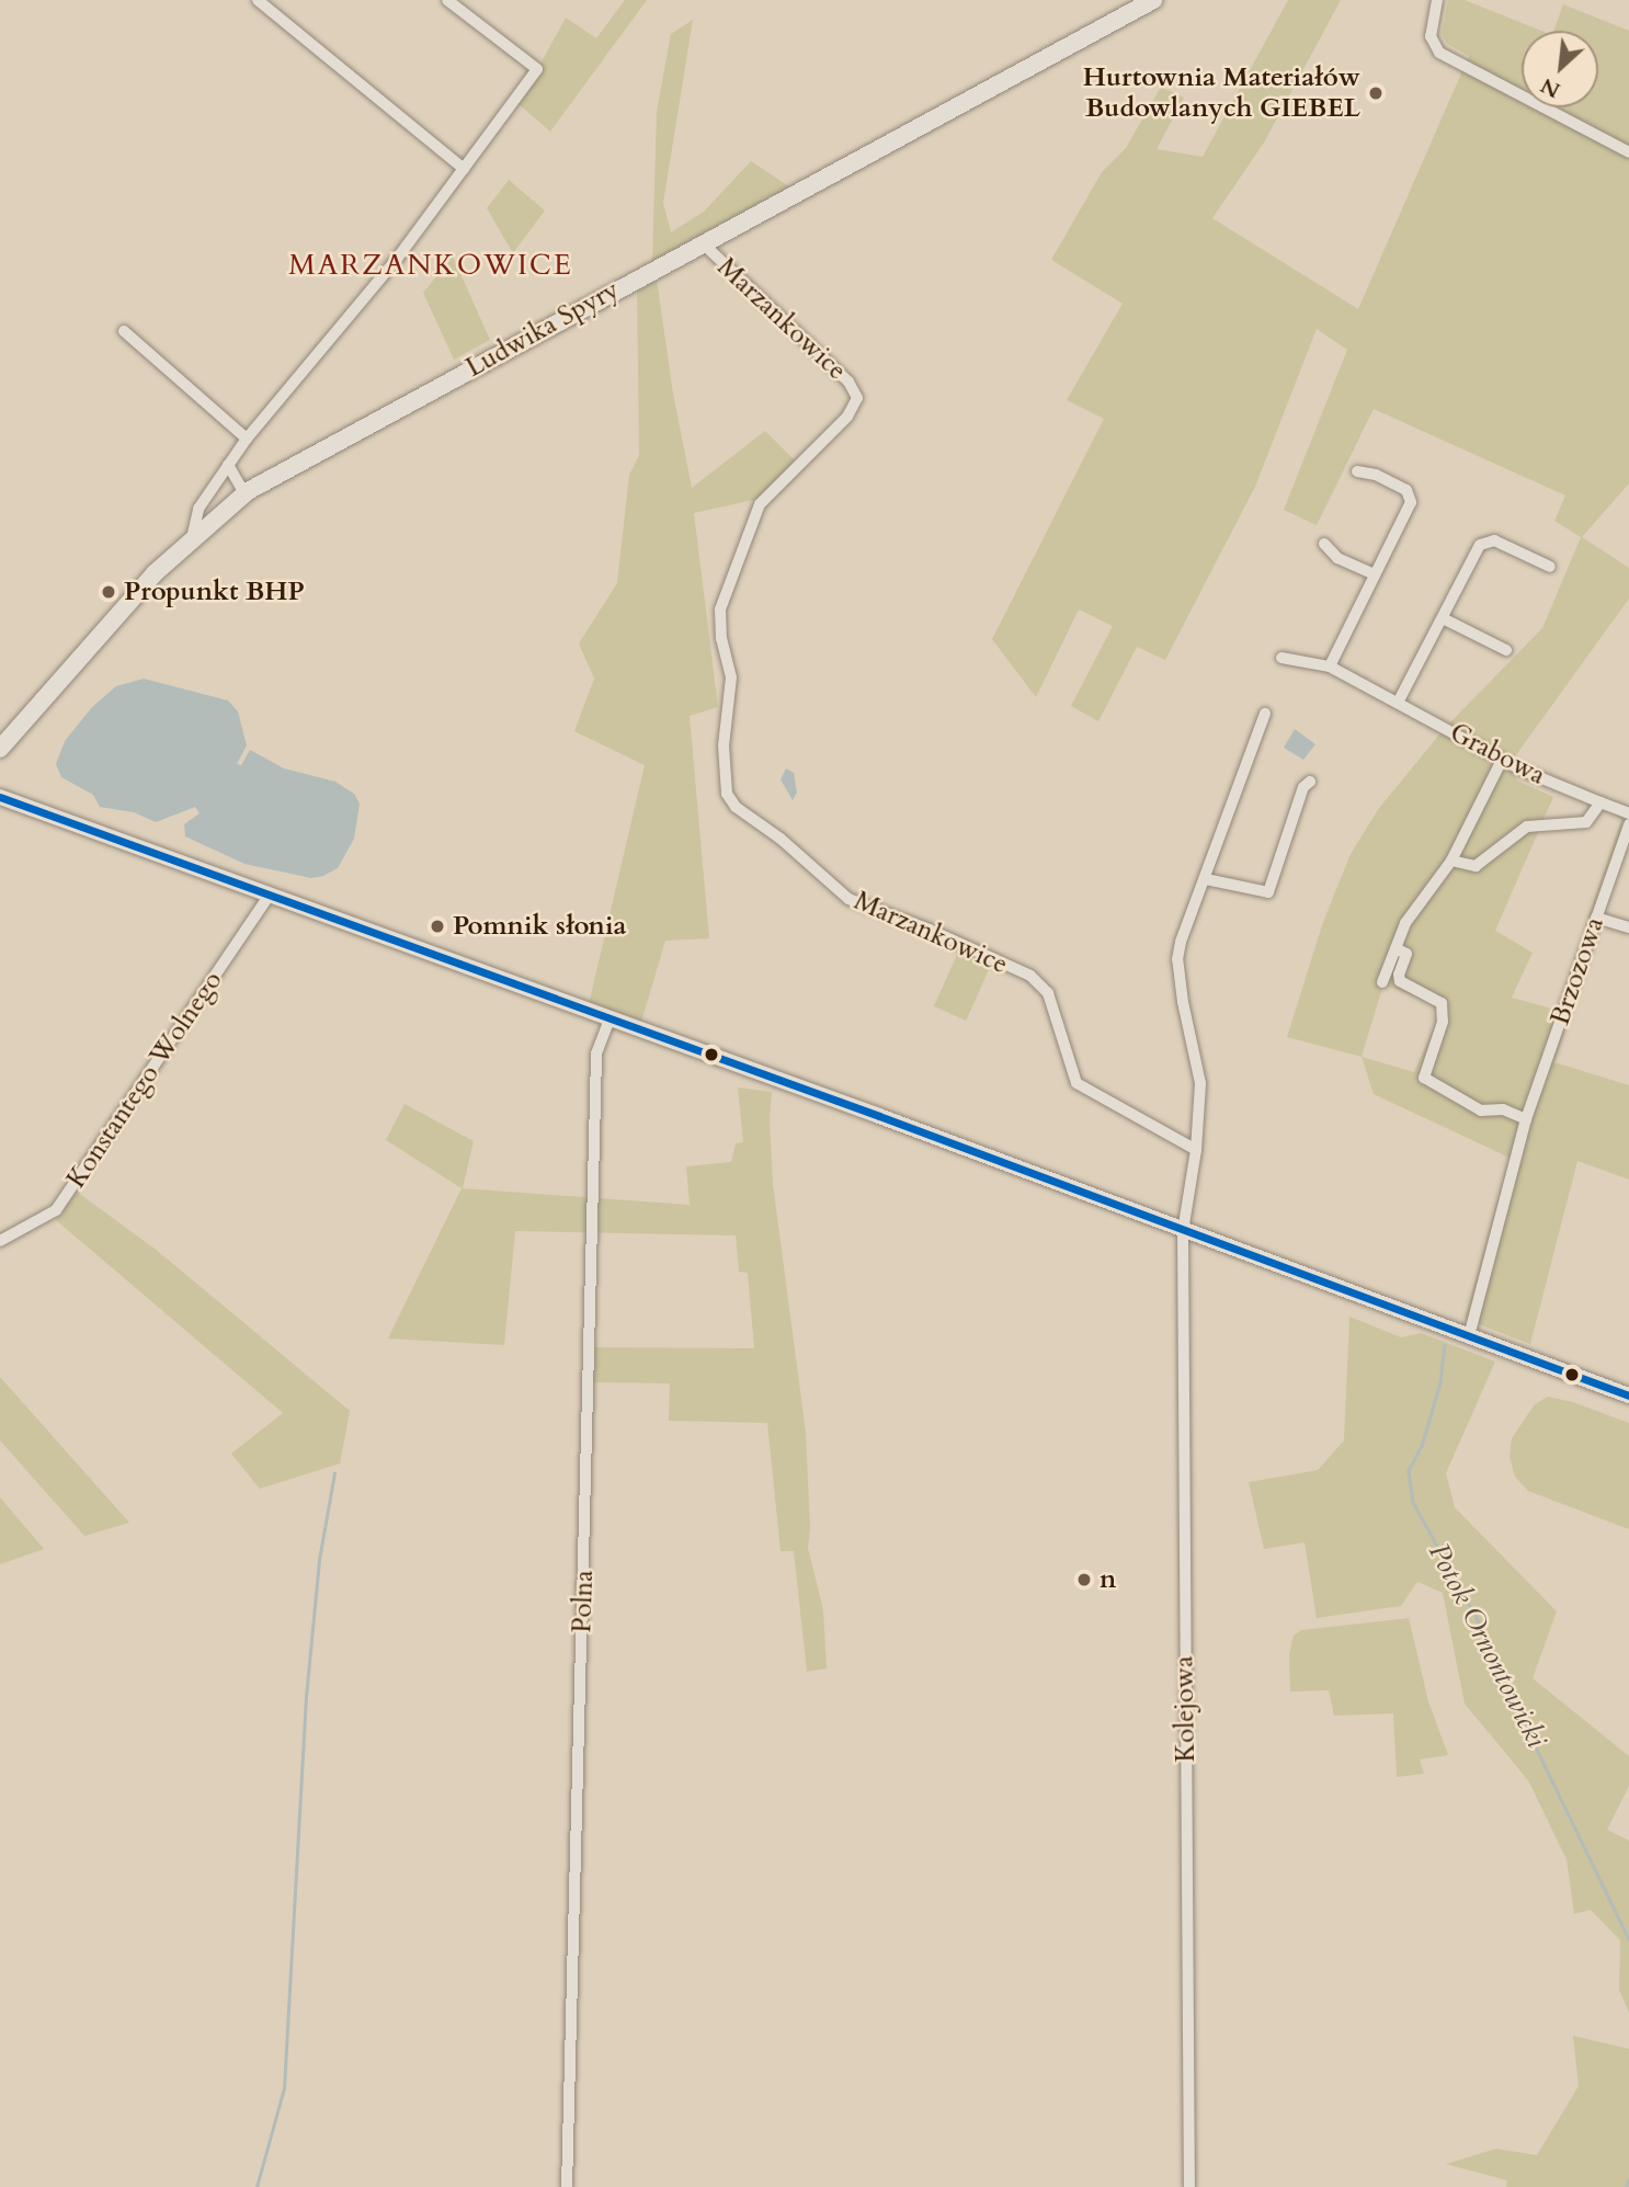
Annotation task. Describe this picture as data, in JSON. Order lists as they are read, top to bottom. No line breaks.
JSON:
{"streets":{"main road":["Ludwika Spyry"],"street":["Marzankowice","Grabowa","Brzozowa","Konstantego Wolnego","Polna","Kolejowa"]},"crossings":[["Marzankowice","Ludwika Spyry"]],"districts":["MARZANKOWICE"],"water":["Potok Ornontowicki"],"places":["Hurtownia Materiałów Budowlanych GIEBEL","Propunkt BHP","Pomnik słonia","n"],"north":"bottom left"}
